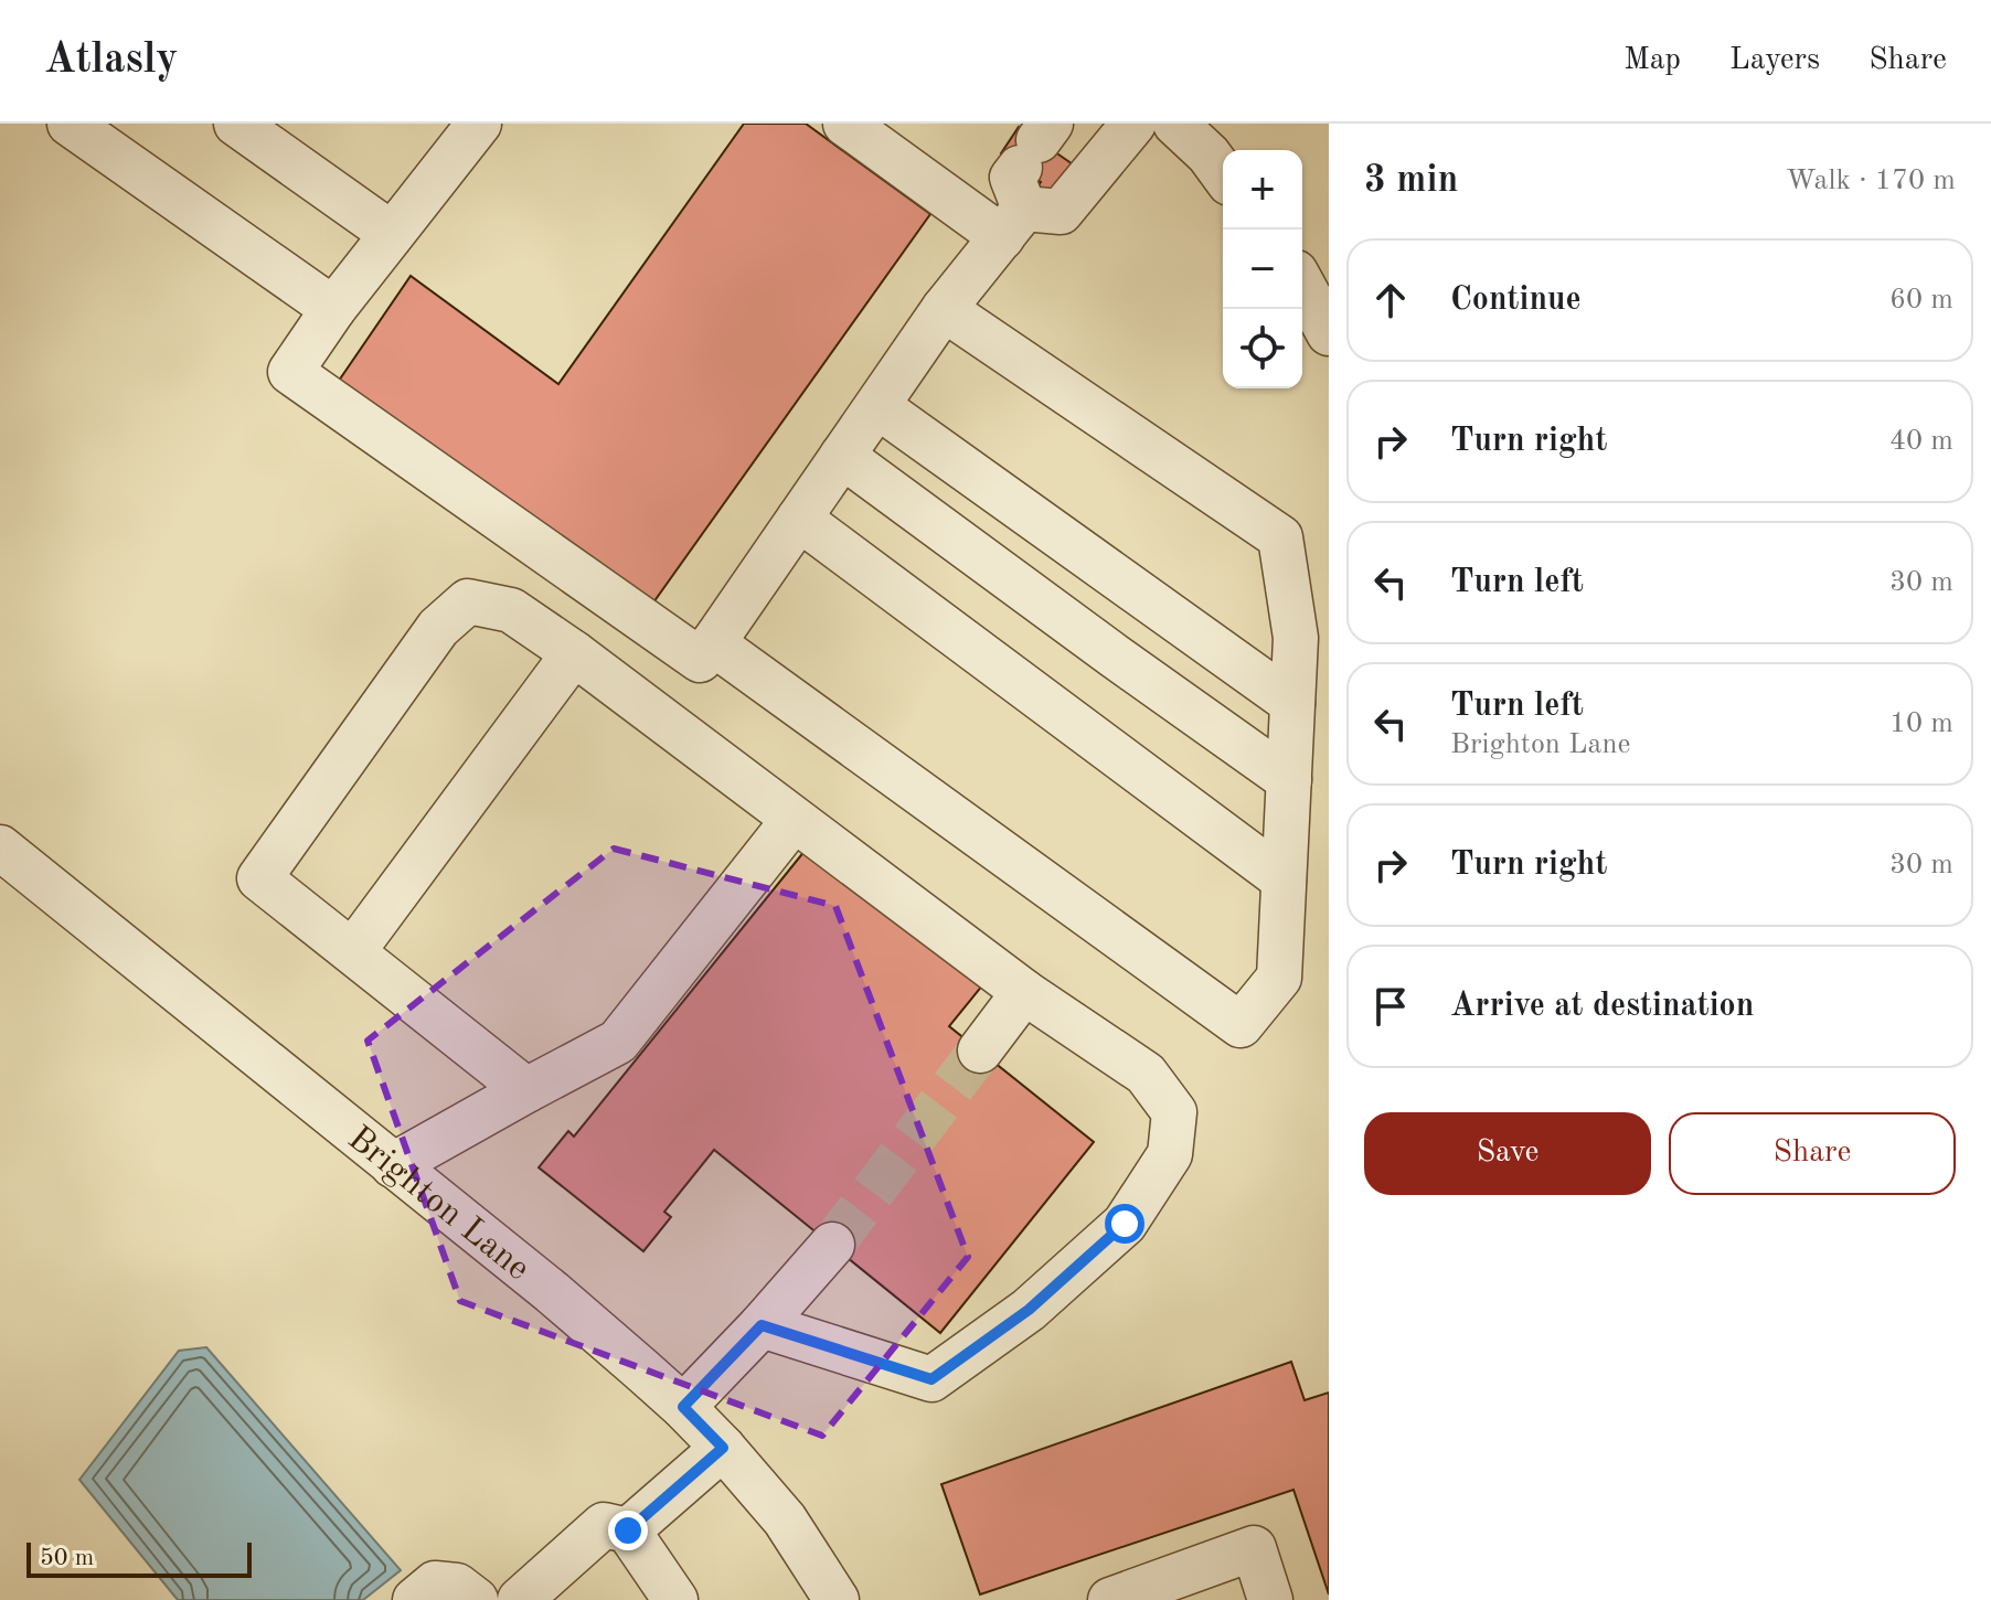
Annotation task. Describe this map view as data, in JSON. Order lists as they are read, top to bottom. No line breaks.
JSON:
{"streets":{"street":["Brighton Lane"]},"scale_bar":"50 m","page":{"header":"Atlasly","nav":["Map","Layers","Share"],"heading":["3 min","Walk · 170 m"],"map_buttons":["+","−"],"list":[["Continue","60 m"],["Turn right","40 m"],["Turn left","30 m"],["Turn left","Brighton Lane","10 m"],["Turn right","30 m"],"Arrive at destination"],"buttons":["Save","Share"],"scale":"50 m"}}
